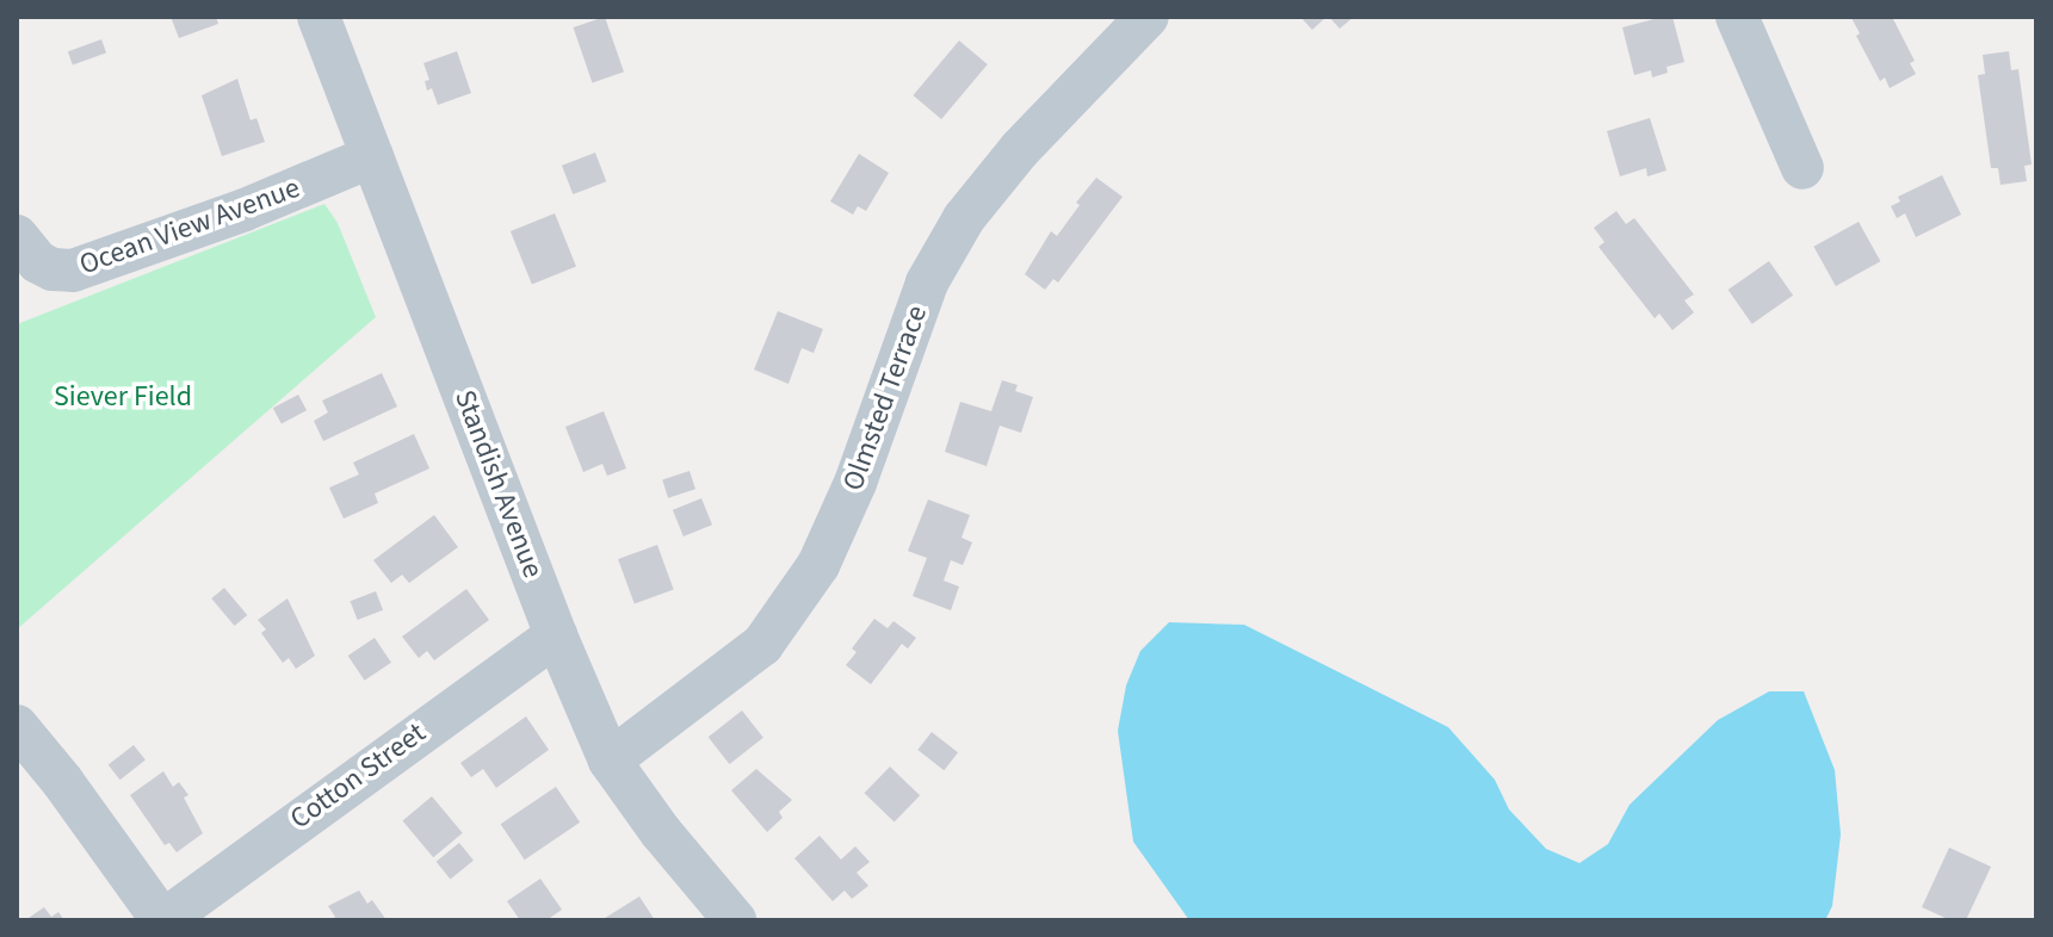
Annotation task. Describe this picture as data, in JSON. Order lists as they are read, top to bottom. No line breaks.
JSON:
{"streets":{"street":["Ocean View Avenue","Olmsted Terrace","Standish Avenue","Cotton Street"]},"crossings":[["Ocean View Avenue","Standish Avenue"],["Olmsted Terrace","Standish Avenue"],["Standish Avenue","Cotton Street"]],"parks":["Siever Field"]}
